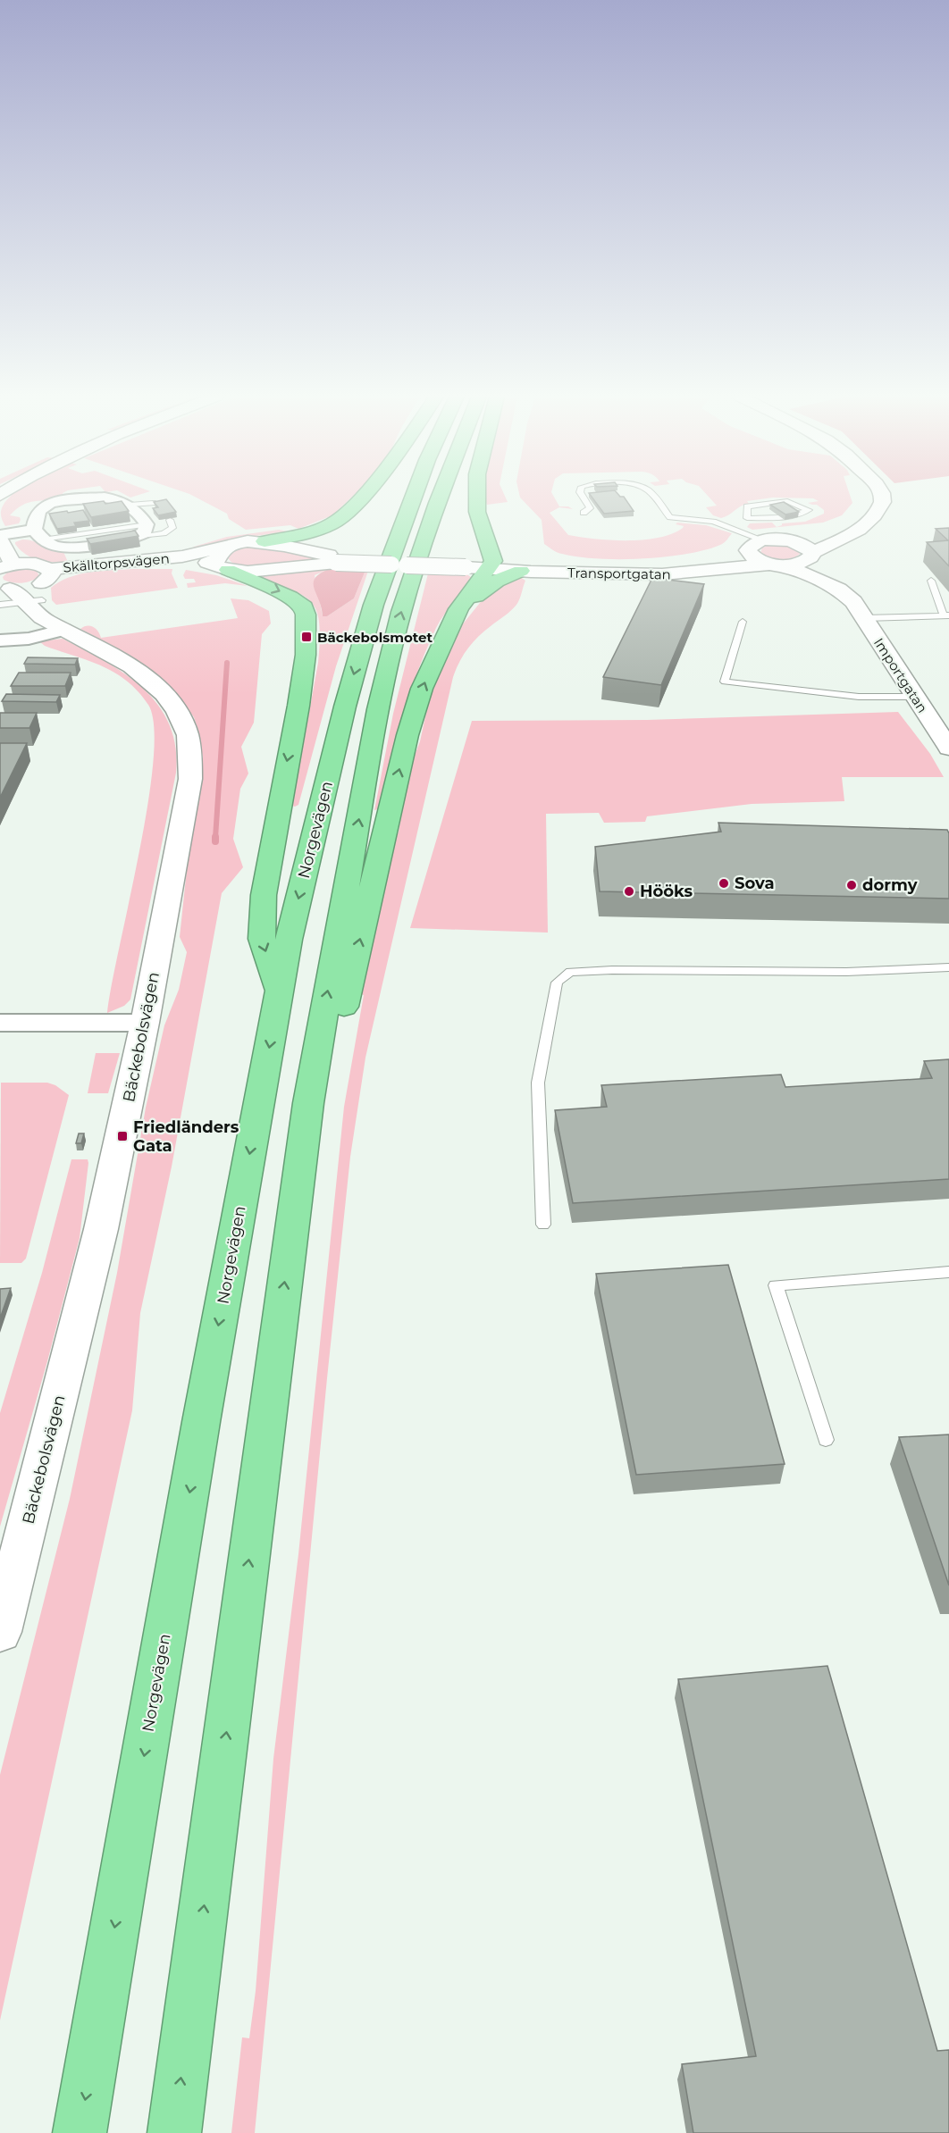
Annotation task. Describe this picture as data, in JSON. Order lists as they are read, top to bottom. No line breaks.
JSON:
{"streets":{"highway":["Norgevägen"],"street":["Skälltorpsvägen","Transportgatan","Importgatan","Bäckebolsvägen"]},"crossings":[["Skälltorpsvägen","Bäckebolsvägen"],["Transportgatan","Importgatan"]],"places":{"transit":["Bäckebolsmotet","Friedländers Gata"],"other":["Sova","dormy","Hööks"]}}
